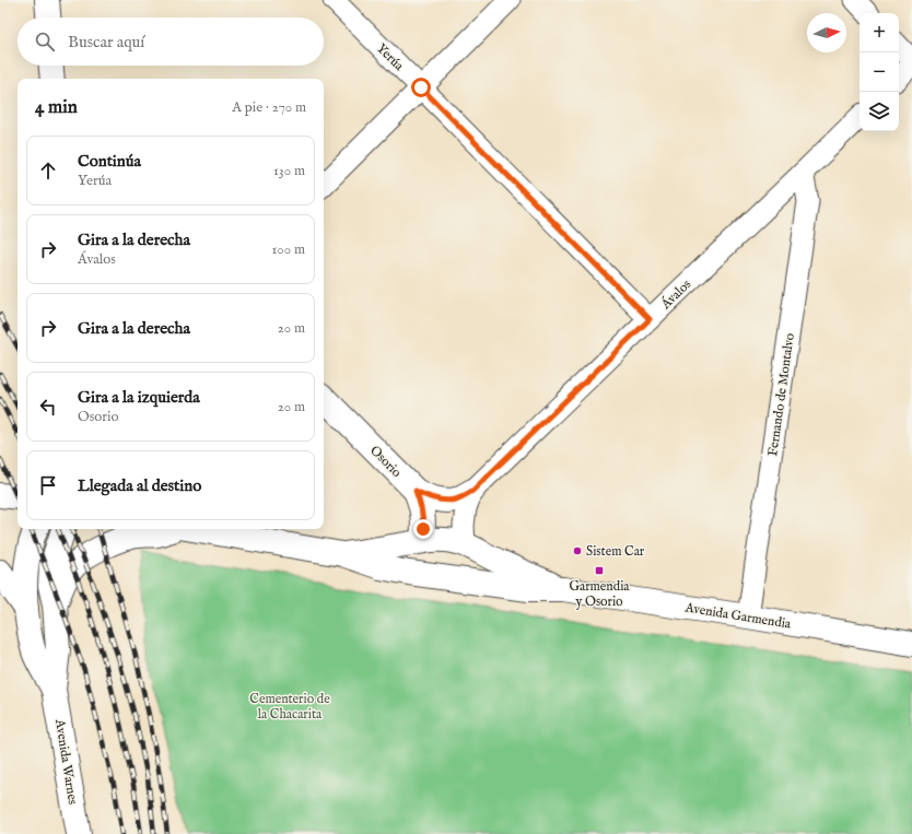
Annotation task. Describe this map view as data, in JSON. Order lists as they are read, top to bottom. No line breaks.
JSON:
{"streets":{"main road":["Osorio","Avenida Garmendia","Avenida Warnes"],"street":["Yerúa","Ávalos","Fernando de Montalvo"]},"crossings":[["Yerúa","Ávalos"],["Ávalos","Fernando de Montalvo"],["Ávalos","Osorio"],["Ávalos","Avenida Garmendia"],["Fernando de Montalvo","Avenida Garmendia"],["Osorio","Avenida Garmendia"]],"parks":["Cementerio de la Chacarita"],"places":{"other":["Sistem Car"],"transit":["Garmendia y Osorio"]},"north":"right","page":{"map_buttons":["+","−"],"search":"Buscar aquí","heading":["4 min","A pie · 270 m"],"list":[["Continúa","Yerúa","130 m"],["Gira a la derecha","Ávalos","100 m"],["Gira a la derecha","20 m"],["Gira a la izquierda","Osorio","20 m"],"Llegada al destino"]}}
